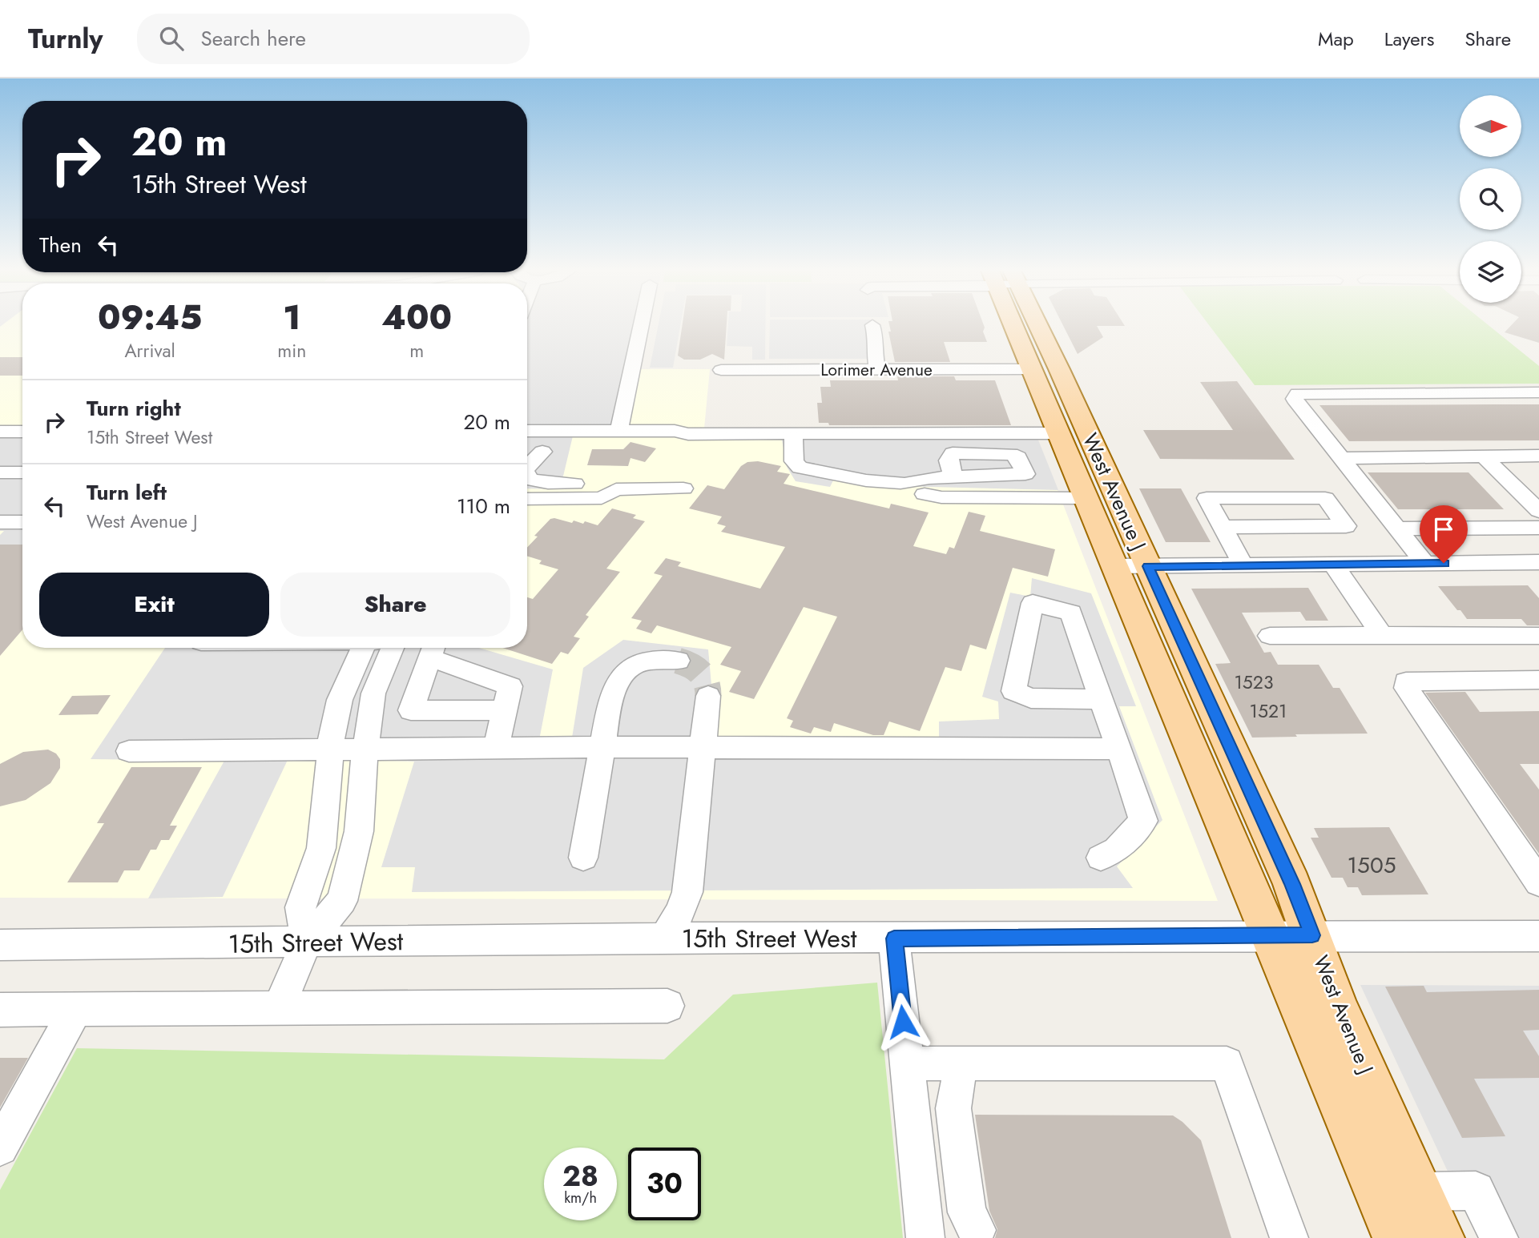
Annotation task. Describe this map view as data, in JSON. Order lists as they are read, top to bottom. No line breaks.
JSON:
{"streets":{"main road":["West Avenue J"],"street":["Lorimer Avenue","15th Street West"]},"crossings":[["Lorimer Avenue","West Avenue J"],["West Avenue J","15th Street West"]],"house_numbers":["1523","1521","1505"],"north":"right","page":{"header":"Turnly","search":"Search here","nav":["Map","Layers","Share"],"turn":["20 m","15th Street West"],"then":"Then","eta":["09:45","Arrival","1","min","400","m"],"list":[{"name":"Turn right","note":"15th Street West","value":"20 m"},{"name":"Turn left","note":"West Avenue J","value":"110 m"}],"buttons":["Exit","Share"],"speed":"28 km/h","limit":"30"}}
